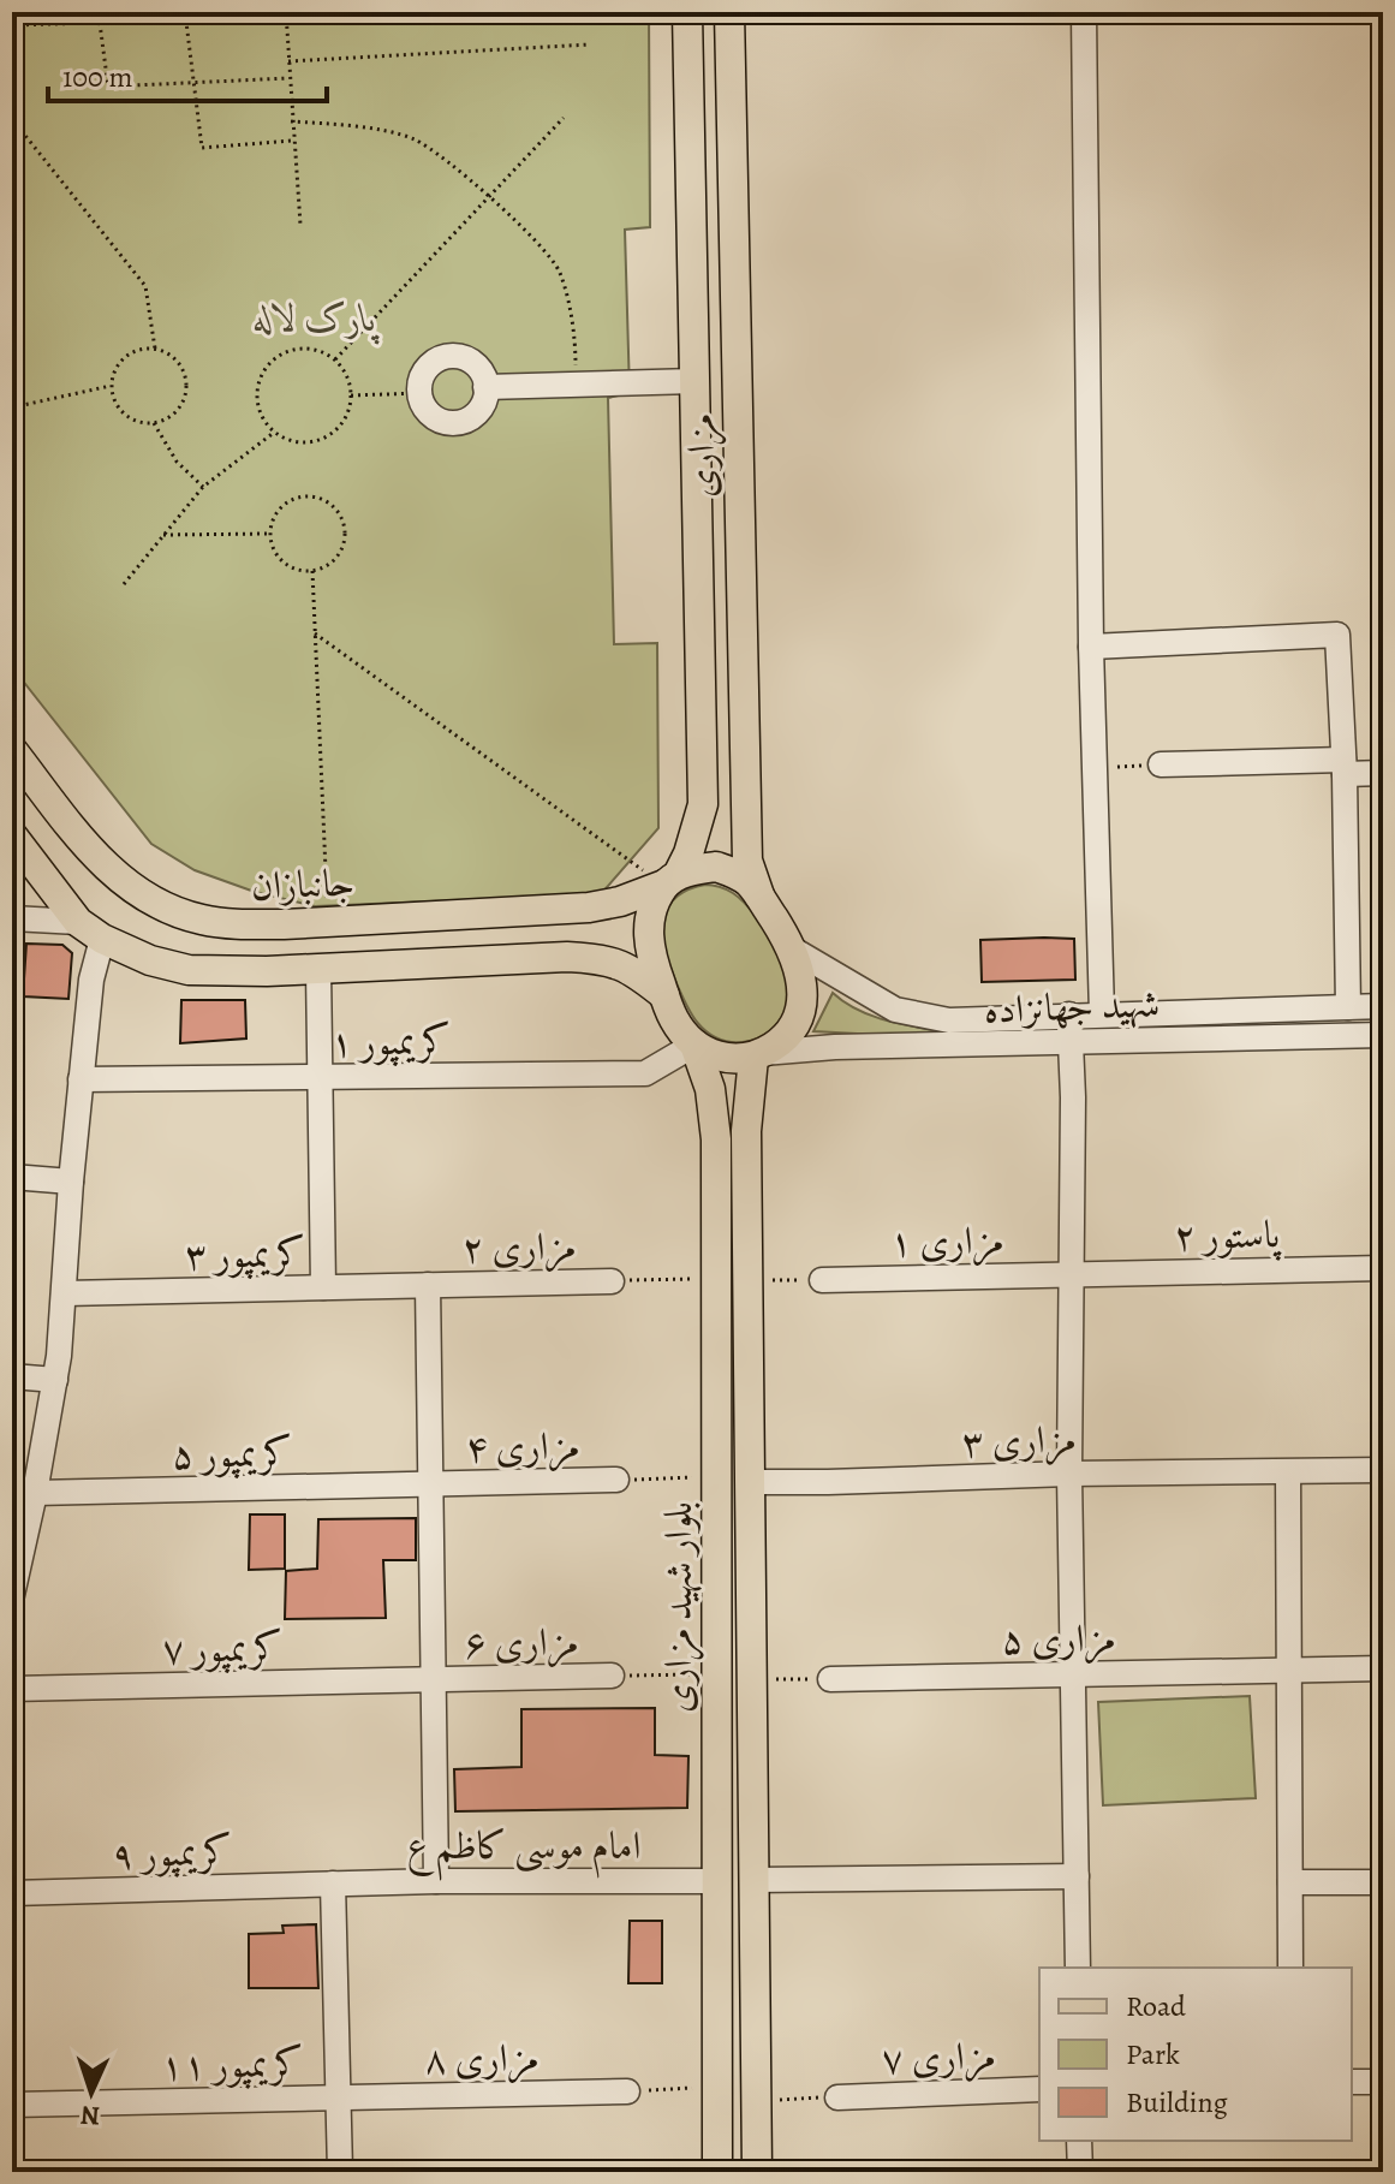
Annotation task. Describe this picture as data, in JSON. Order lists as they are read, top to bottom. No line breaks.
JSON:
{"streets":{"main road":["مزاری","جانبازان","بلوار شهید مزاری"],"street":["شهید جهانزاده","کریمپور ۱","پاستور ۲","مزاری ۱","مزاری ۲","کریمپور ۳","مزاری ۳","مزاری ۴","کریمپور ۵","مزاری ۵","مزاری ۶","کریمپور ۷","امام موسی کاظم ع","کریمپور ۹","مزاری ۷","مزاری ۸","کریمپور ۱۱"]},"crossings":[["مزاری","جانبازان"],["مزاری","شهید جهانزاده"],["مزاری","کریمپور ۱"],["مزاری","بلوار شهید مزاری"],["جانبازان","شهید جهانزاده"],["جانبازان","کریمپور ۱"],["جانبازان","بلوار شهید مزاری"],["شهید جهانزاده","کریمپور ۱"],["شهید جهانزاده","بلوار شهید مزاری"],["کریمپور ۱","بلوار شهید مزاری"],["پاستور ۲","مزاری ۱"],["مزاری ۲","کریمپور ۳"],["مزاری ۳","بلوار شهید مزاری"],["مزاری ۴","کریمپور ۵"],["بلوار شهید مزاری","امام موسی کاظم ع"],["مزاری ۶","کریمپور ۷"],["امام موسی کاظم ع","کریمپور ۹"],["مزاری ۸","کریمپور ۱۱"]],"parks":["پارک لاله"],"legend":["Road","Park","Building"],"scale_bar":"100 m","north":"bottom"}
